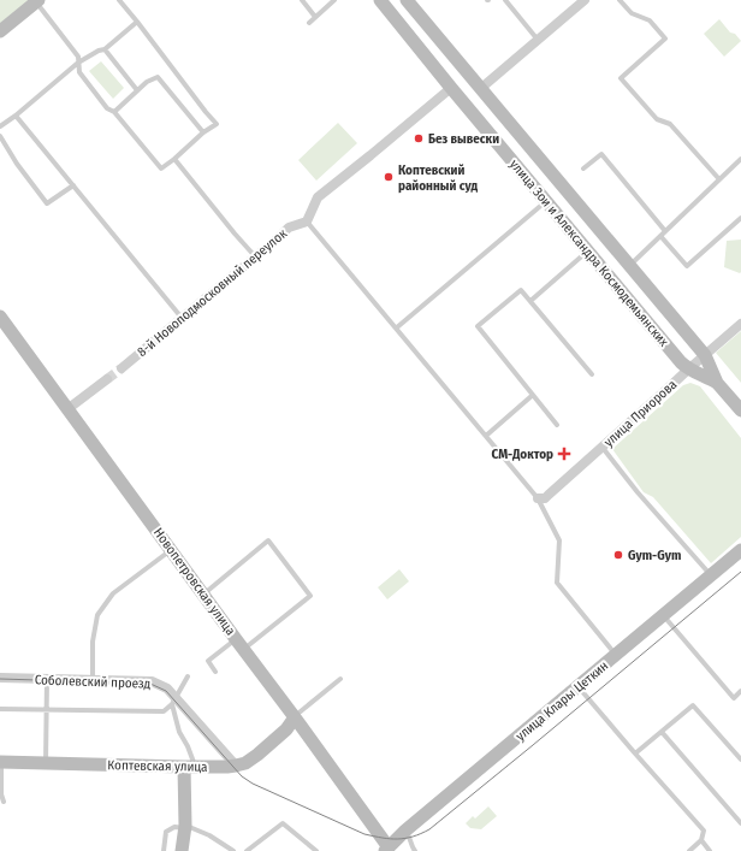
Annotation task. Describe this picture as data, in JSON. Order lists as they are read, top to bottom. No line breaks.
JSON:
{"streets":{"street":["улица Зои и Александра Космодемьянских","8-й Новоподмосковный переулок","улица Приорова","Новопетровская улица","Соболевский проезд","улица Клары Цеткин","Коптевская улица"]},"crossings":[["улица Зои и Александра Космодемьянских","улица Приорова"],["Новопетровская улица","улица Клары Цеткин"],["Новопетровская улица","Коптевская улица"],["Соболевский проезд","Коптевская улица"]],"places":{"other":["Без вывески","Коптевский районный суд","Gym-Gym"],"health":["СМ-Доктор"]}}
